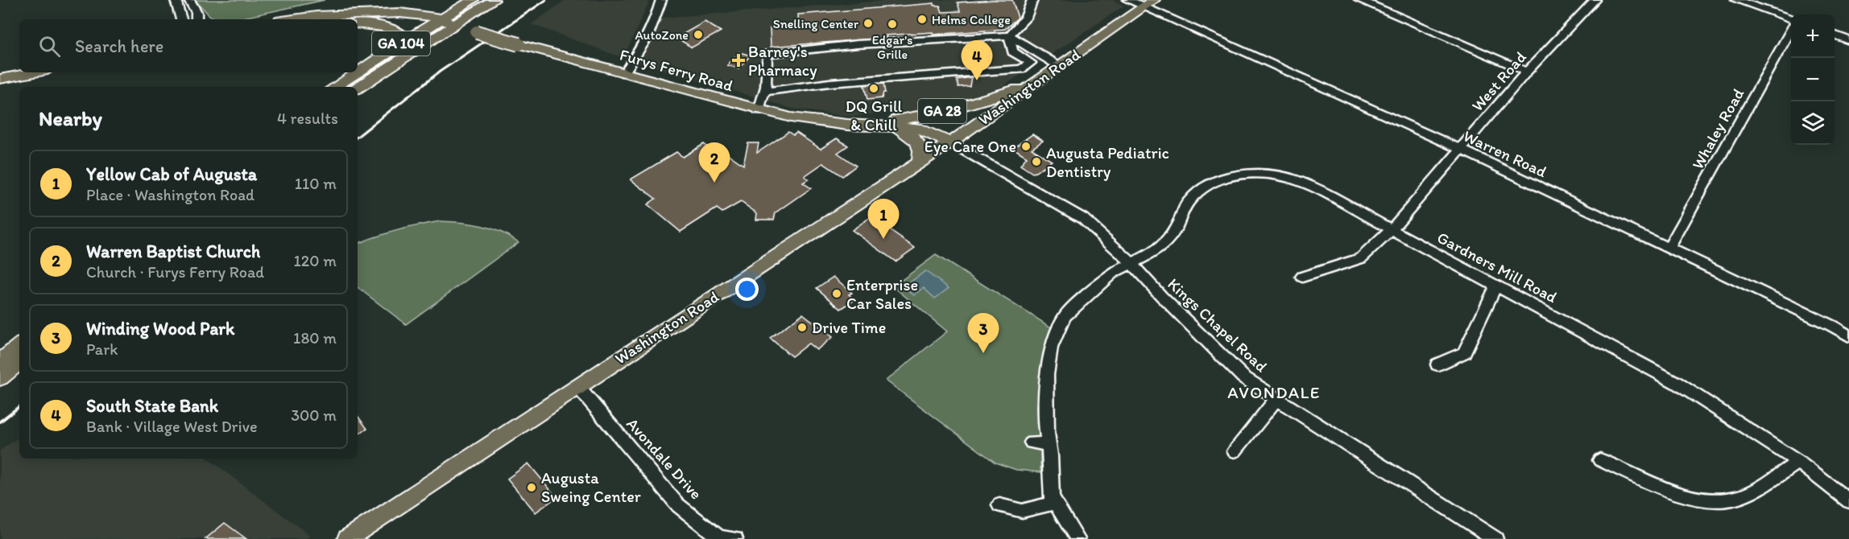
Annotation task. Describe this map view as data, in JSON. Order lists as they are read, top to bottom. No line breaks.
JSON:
{"streets":{"main road":["GA 104","Furys Ferry Road","Washington Road","GA 28"],"street":["West Road","Whaley Road","Warren Road","Gardners Mill Road","Kings Chapel Road","Avondale Drive"]},"crossings":[["GA 104","Furys Ferry Road"],["Furys Ferry Road","Washington Road"],["Furys Ferry Road","GA 28"],["Furys Ferry Road","Kings Chapel Road"],["West Road","Warren Road"],["West Road","Gardners Mill Road"],["Washington Road","GA 28"],["Washington Road","Warren Road"],["Washington Road","Kings Chapel Road"],["Washington Road","Avondale Drive"],["Whaley Road","Warren Road"],["Gardners Mill Road","Kings Chapel Road"]],"districts":["AVONDALE"],"places":{"other":["Helms College","Snelling Center","Edgar's Grille","AutoZone","DQ Grill & Chill","Eye Care One","Augusta Pediatric Dentistry","Enterprise Car Sales","Drive Time","Augusta Sweing Center"],"health":["Barney's Pharmacy"]},"page":{"map_buttons":["+","−"],"search":"Search here","pins":["4","2","1","3"],"heading":["Nearby","4 results"],"list":[{"mark":"1","name":"Yellow Cab of Augusta","note":"Place · Washington Road","value":"110 m"},{"mark":"2","name":"Warren Baptist Church","note":"Church · Furys Ferry Road","value":"120 m"},{"mark":"3","name":"Winding Wood Park","note":"Park","value":"180 m"},{"mark":"4","name":"South State Bank","note":"Bank · Village West Drive","value":"300 m"}]}}
